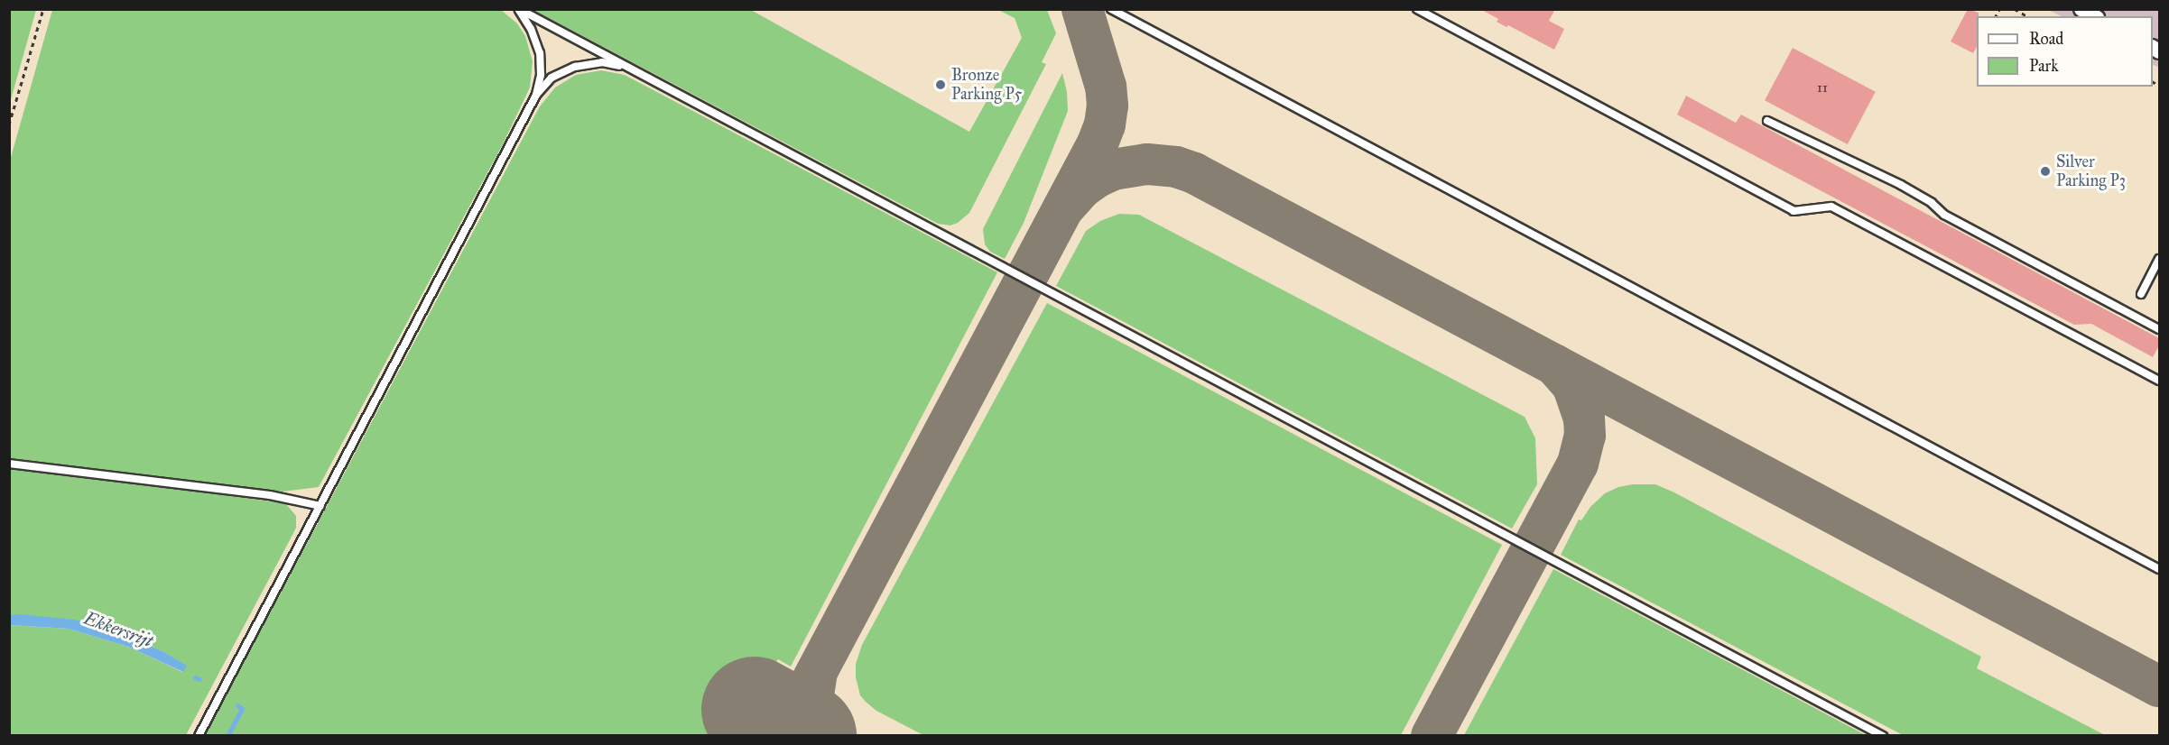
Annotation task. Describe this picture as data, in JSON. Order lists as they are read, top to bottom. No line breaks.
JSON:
{"water":["Ekkersrijt"],"places":["Bronze Parking P5","Silver Parking P3"],"house_numbers":["11"],"legend":["Road","Park"]}
